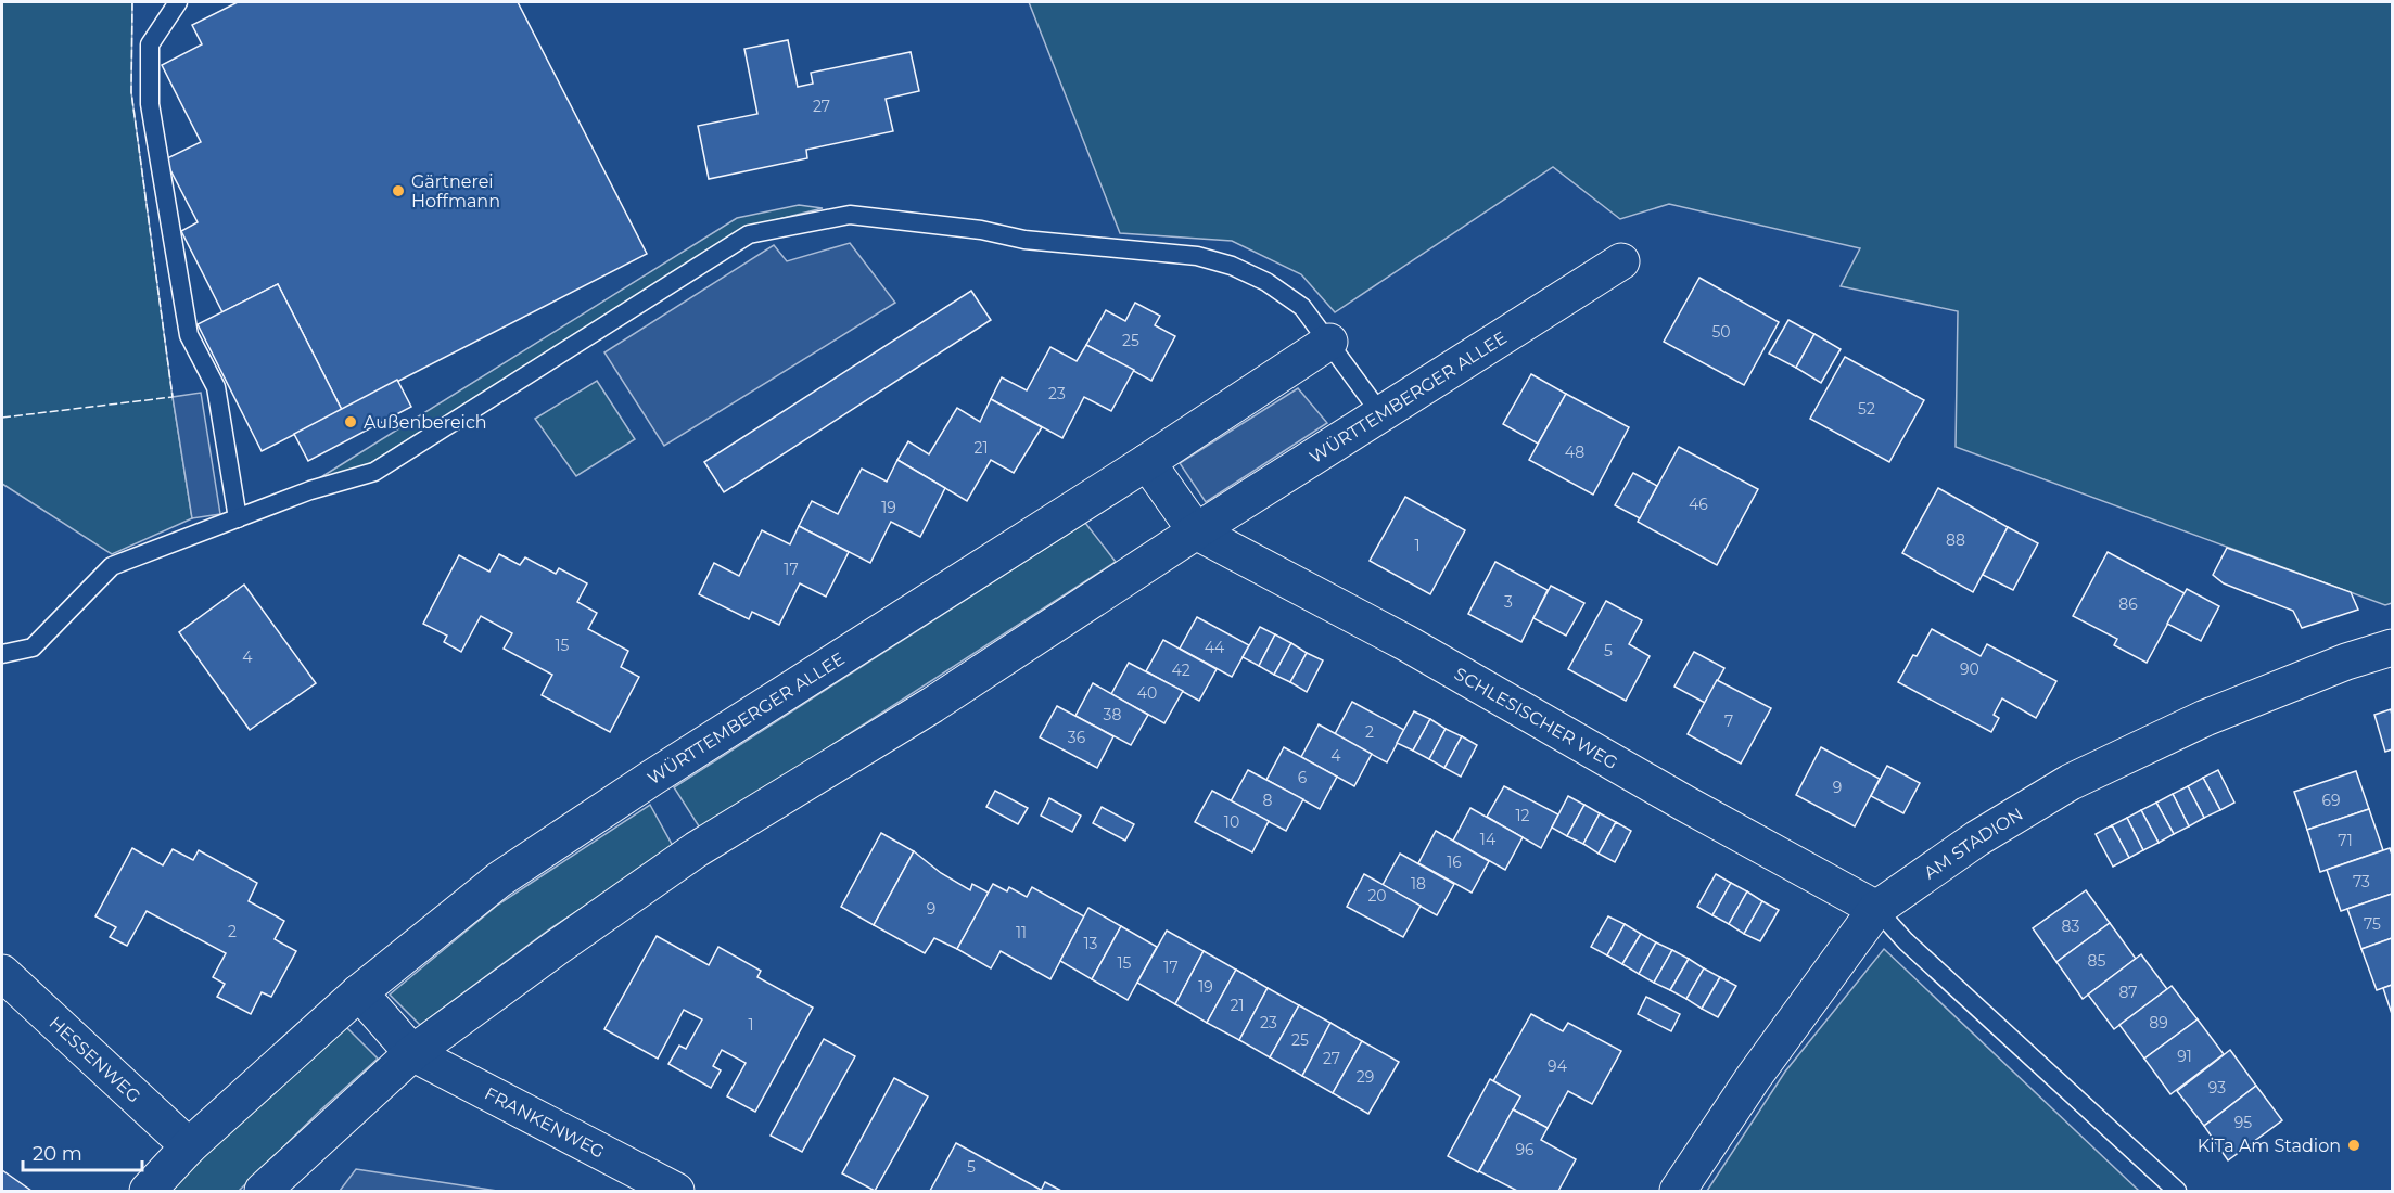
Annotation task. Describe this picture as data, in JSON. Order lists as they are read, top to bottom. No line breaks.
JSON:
{"streets":{"street":["WÜRTTEMBERGER ALLEE","SCHLESISCHER WEG","AM STADION","HESSENWEG","FRANKENWEG"]},"crossings":[["WÜRTTEMBERGER ALLEE","SCHLESISCHER WEG"],["WÜRTTEMBERGER ALLEE","HESSENWEG"],["WÜRTTEMBERGER ALLEE","FRANKENWEG"],["SCHLESISCHER WEG","AM STADION"]],"places":["Gärtnerei Hoffmann","Außenbereich","KiTa Am Stadion"],"house_numbers":["27","50","25","23","52","21","48","46","19","88","1","17","3","86","15","44","5","4","90","42","40","38","7","2","36","4","6","9","8","69","12","10","14","71","16","73","18","20","9","75","83","2","11","13","85","15","17","19","87","21","23","89","1","25","91","27","94","29","93","95","96","5"],"scale_bar":"20 m"}
